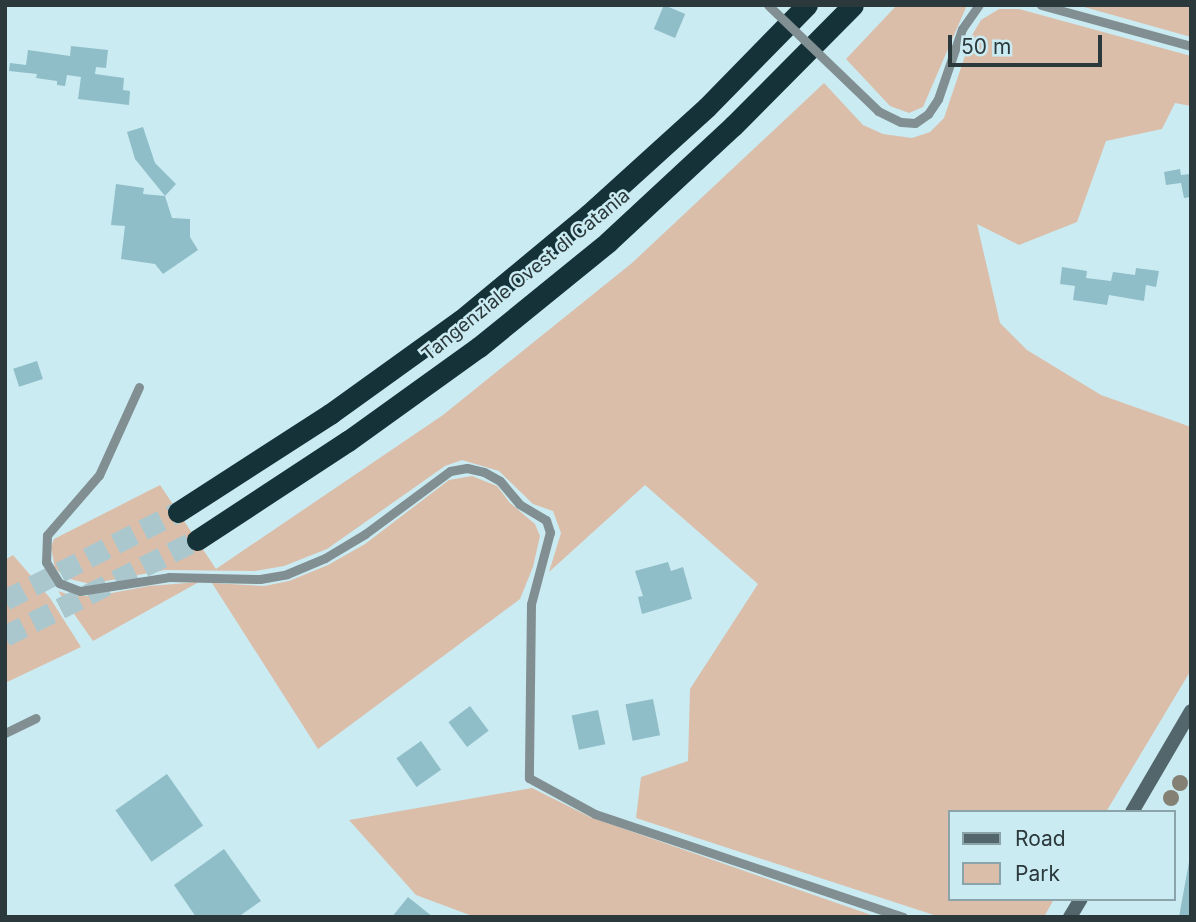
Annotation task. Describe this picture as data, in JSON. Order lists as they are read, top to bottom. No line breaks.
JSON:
{"streets":{"highway":["Tangenziale Ovest di Catania"]},"legend":["Road","Park"],"scale_bar":"50 m"}
